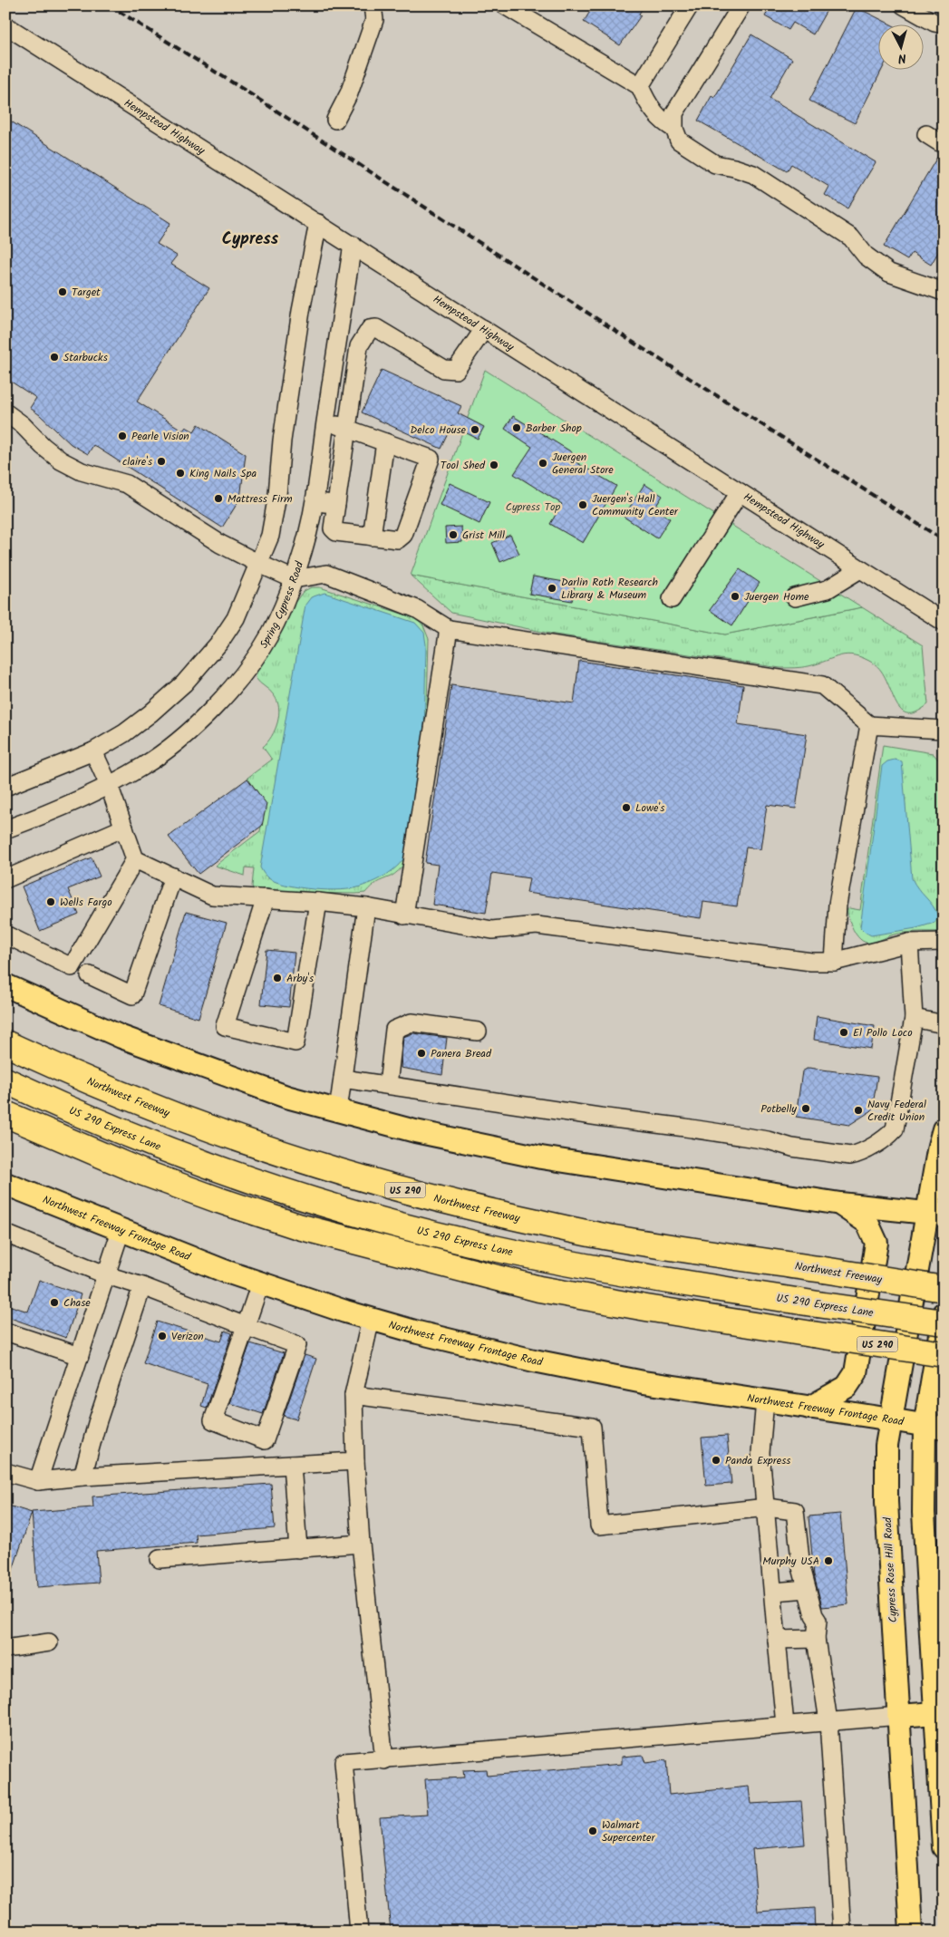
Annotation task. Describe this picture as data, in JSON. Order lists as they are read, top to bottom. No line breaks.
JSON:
{"streets":{"highway":["Northwest Freeway","US 290 Express Lane","US 290"],"main road":["Northwest Freeway Frontage Road","Cypress Rose Hill Road"],"street":["Hempstead Highway","Spring Cypress Road"]},"crossings":[["Hempstead Highway","Spring Cypress Road"],["Northwest Freeway Frontage Road","Cypress Rose Hill Road"]],"districts":["Cypress"],"parks":["Cypress Top"],"places":["Target","Starbucks","Barber Shop","Delco House","Pearle Vision","claire's","Juergen General Store","Tool Shed","King Nails Spa","Mattress Firm","Juergen's Hall Community Center","Grist Mill","Darlin Roth Research Library & Museum","Juergen Home","Lowe's","Wells Fargo","Arby's","El Pollo Loco","Panera Bread","Potbelly","Navy Federal Credit Union","Chase","Verizon","Panda Express","Murphy USA","Walmart Supercenter"],"north":"bottom"}
